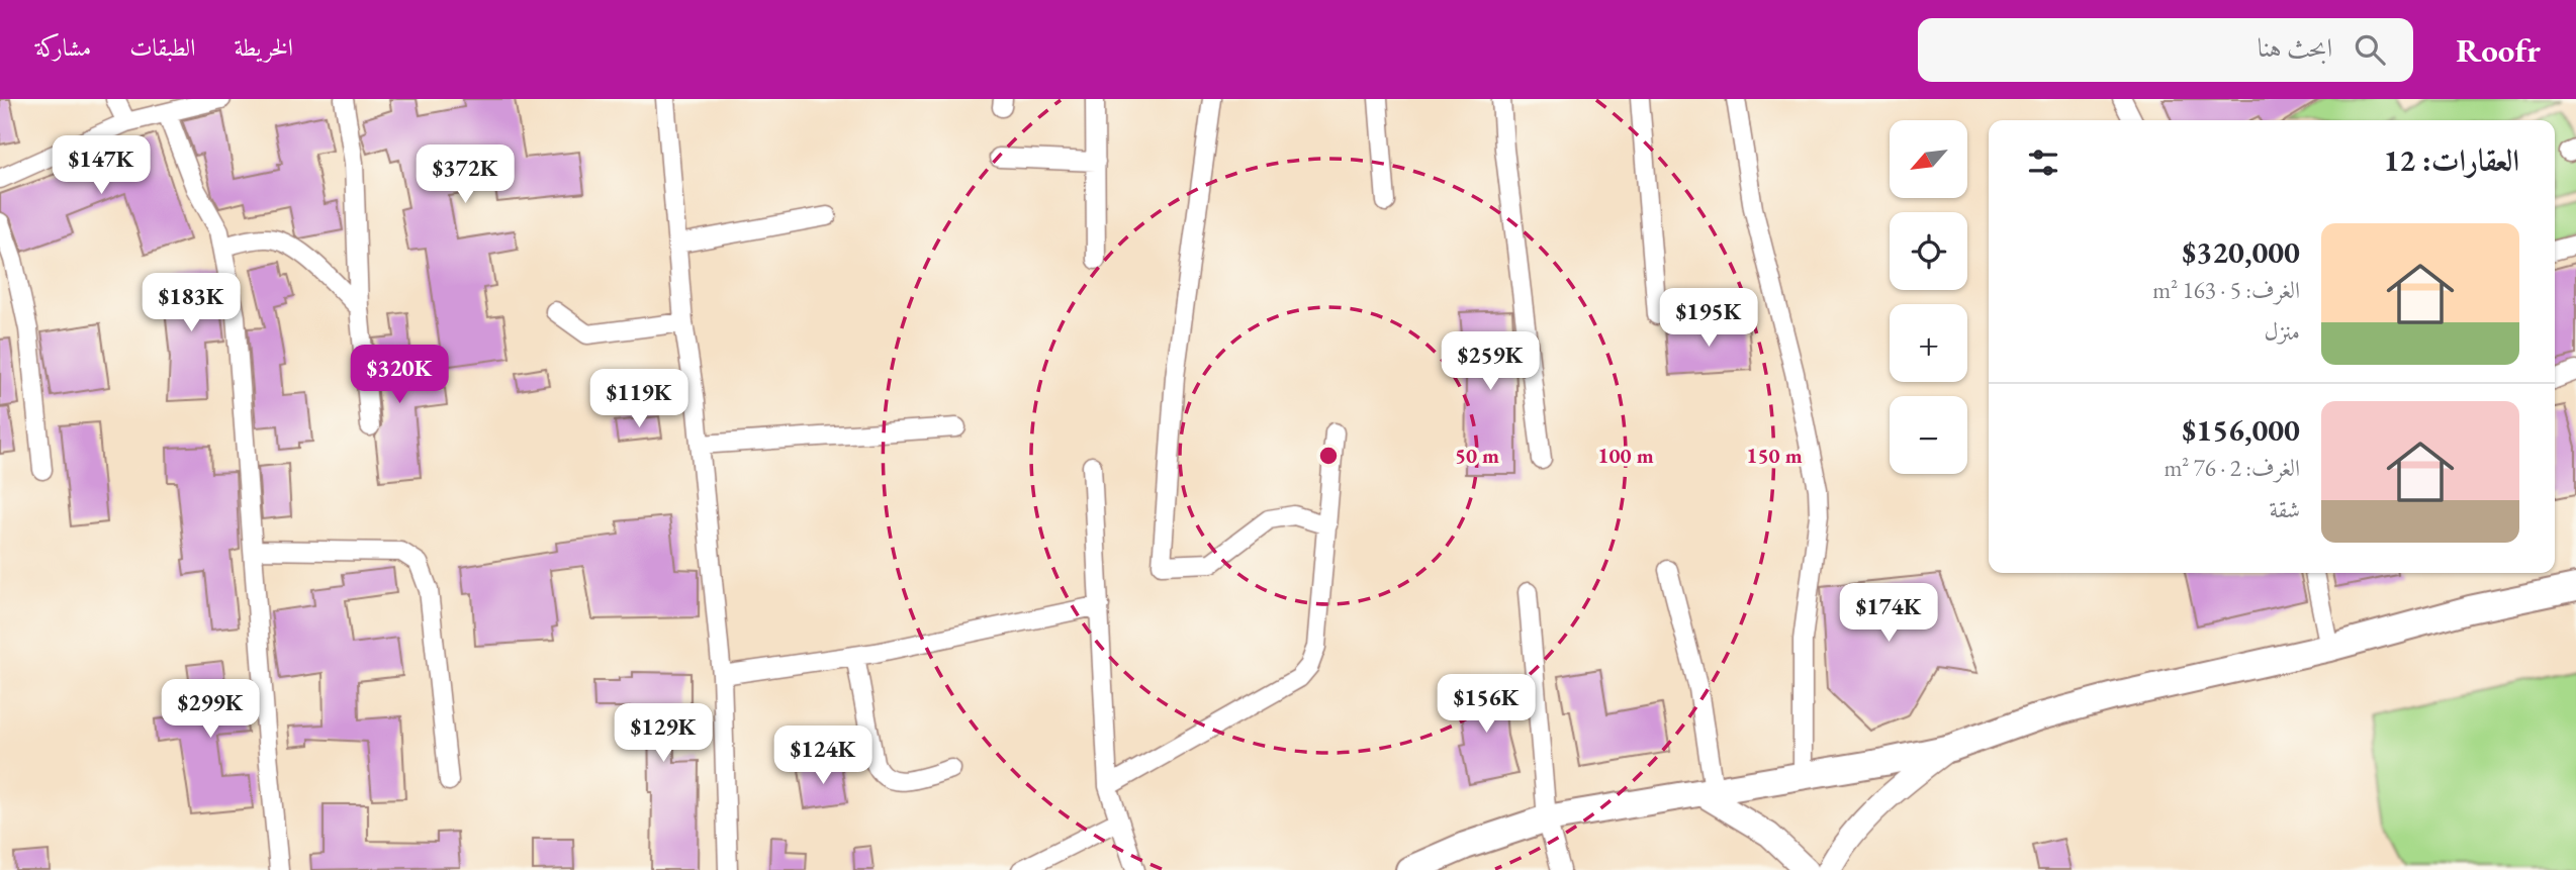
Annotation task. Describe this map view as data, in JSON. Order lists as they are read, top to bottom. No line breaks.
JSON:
{"north":"bottom left","page":{"header":"Roofr","search":"ابحث هنا","nav":["الخريطة","الطبقات","مشاركة"],"map_buttons":["+","−"],"heading":"العقارات: 12","price":["$147K","$372K","$183K","$195K","$259K","$320K","$119K","$174K","$156K","$299K","$129K","$124K"],"list":[{"name":"$320,000","note":"الغرف: 5 · 163 m² · منزل"},{"name":"$156,000","note":"الغرف: 2 · 76 m² · شقة"}]},"rings":["50 m","100 m","150 m"]}
